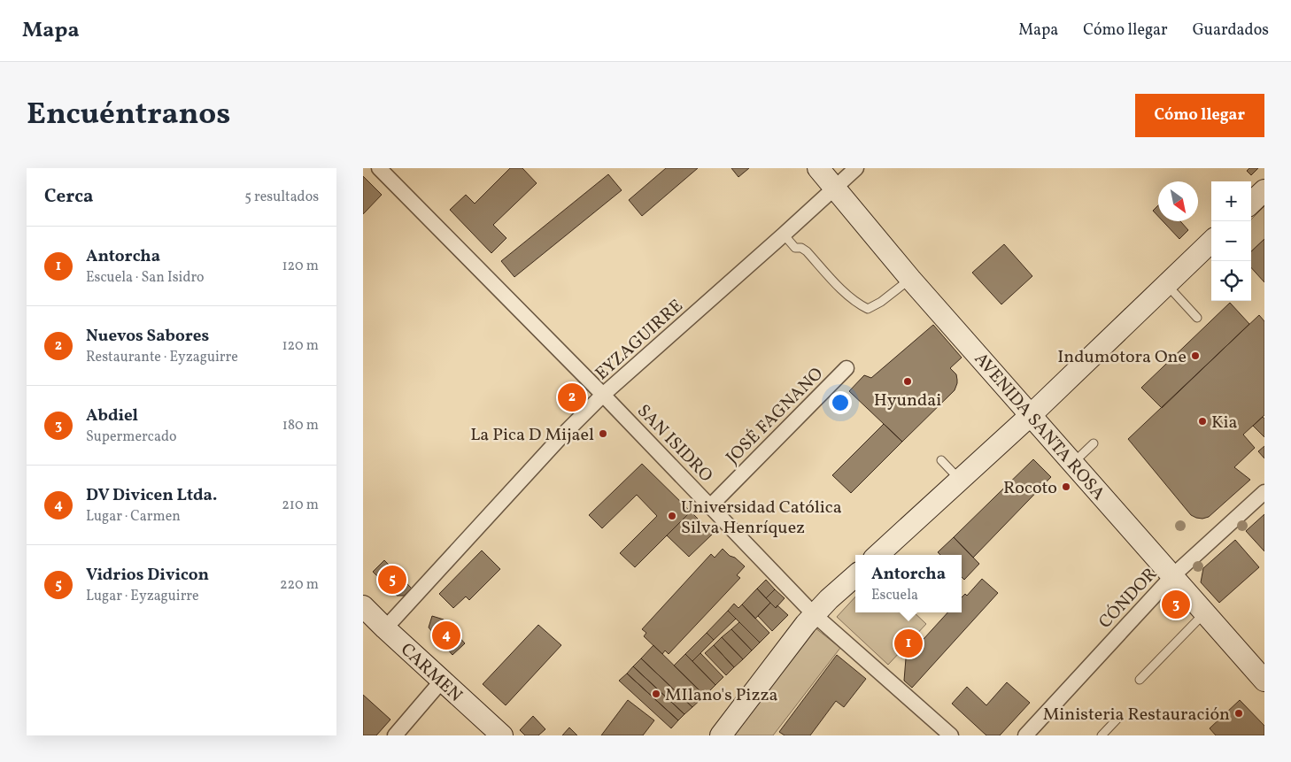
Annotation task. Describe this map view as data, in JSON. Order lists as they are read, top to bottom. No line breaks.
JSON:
{"streets":{"main road":["AVENIDA SANTA ROSA","CARMEN"],"street":["EYZAGUIRRE","JOSÉ FAGNANO","SAN ISIDRO","CÓNDOR"]},"crossings":[["EYZAGUIRRE","AVENIDA SANTA ROSA"],["EYZAGUIRRE","SAN ISIDRO"],["EYZAGUIRRE","CARMEN"],["JOSÉ FAGNANO","SAN ISIDRO"],["AVENIDA SANTA ROSA","CÓNDOR"]],"places":["Indumotora One","Hyundai","Kia","La Pica D Mijael","Rocoto","Universidad Católica Silva Henríquez","MIlano's Pizza","Ministeria Restauración"],"north":"bottom right","page":{"header":"Mapa","nav":["Mapa","Cómo llegar","Guardados"],"title":"Encuéntranos","buttons":"Cómo llegar","heading":["Cerca","5 resultados"],"map_buttons":["+","−"],"list":[{"mark":"1","name":"Antorcha","note":"Escuela · San Isidro","value":"120 m"},{"mark":"2","name":"Nuevos Sabores","note":"Restaurante · Eyzaguirre","value":"120 m"},{"mark":"3","name":"Abdiel","note":"Supermercado","value":"180 m"},{"mark":"4","name":"DV Divicen Ltda.","note":"Lugar · Carmen","value":"210 m"},{"mark":"5","name":"Vidrios Divicon","note":"Lugar · Eyzaguirre","value":"220 m"}],"pins":["2","5","3","4","1"],"popup":["Antorcha","Escuela"]}}
